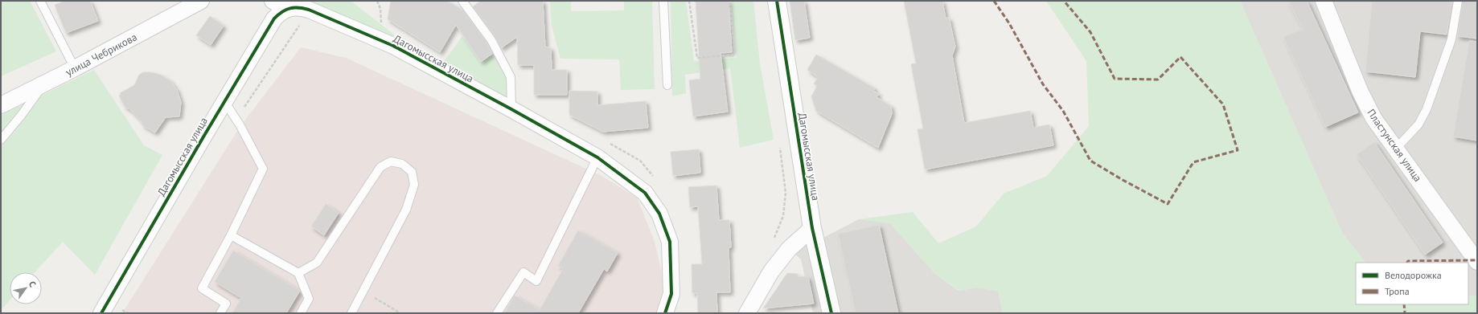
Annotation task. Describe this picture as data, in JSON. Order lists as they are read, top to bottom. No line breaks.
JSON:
{"streets":{"street":["улица Чебрикова","Дагомысская улица","Пластунская улица"]},"legend":["Велодорожка","Тропа"],"north":"top right"}
